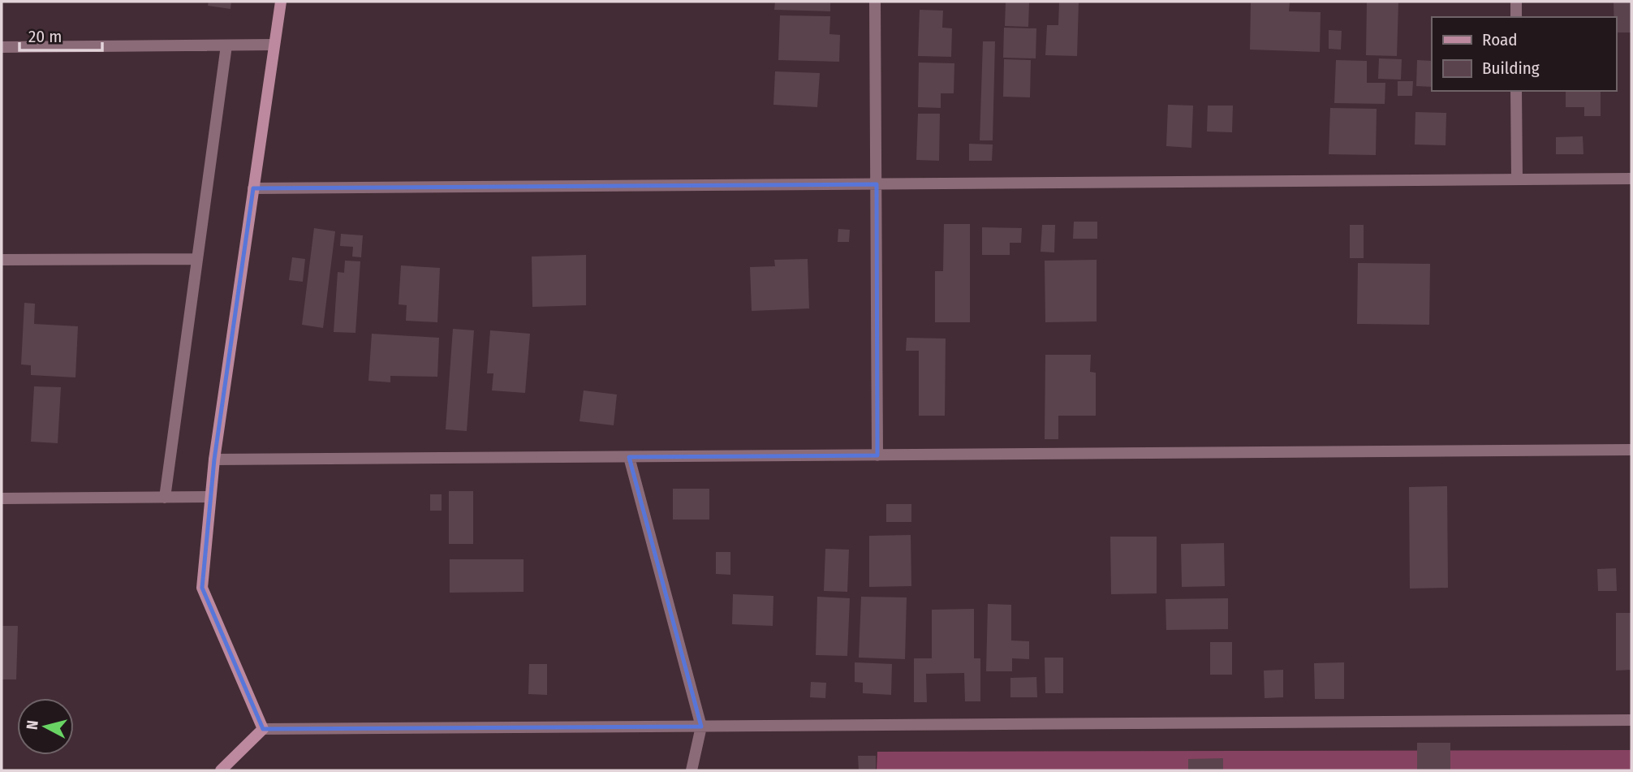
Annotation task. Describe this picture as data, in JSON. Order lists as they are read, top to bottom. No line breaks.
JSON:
{"legend":["Road","Building"],"scale_bar":"20 m","north":"left"}
